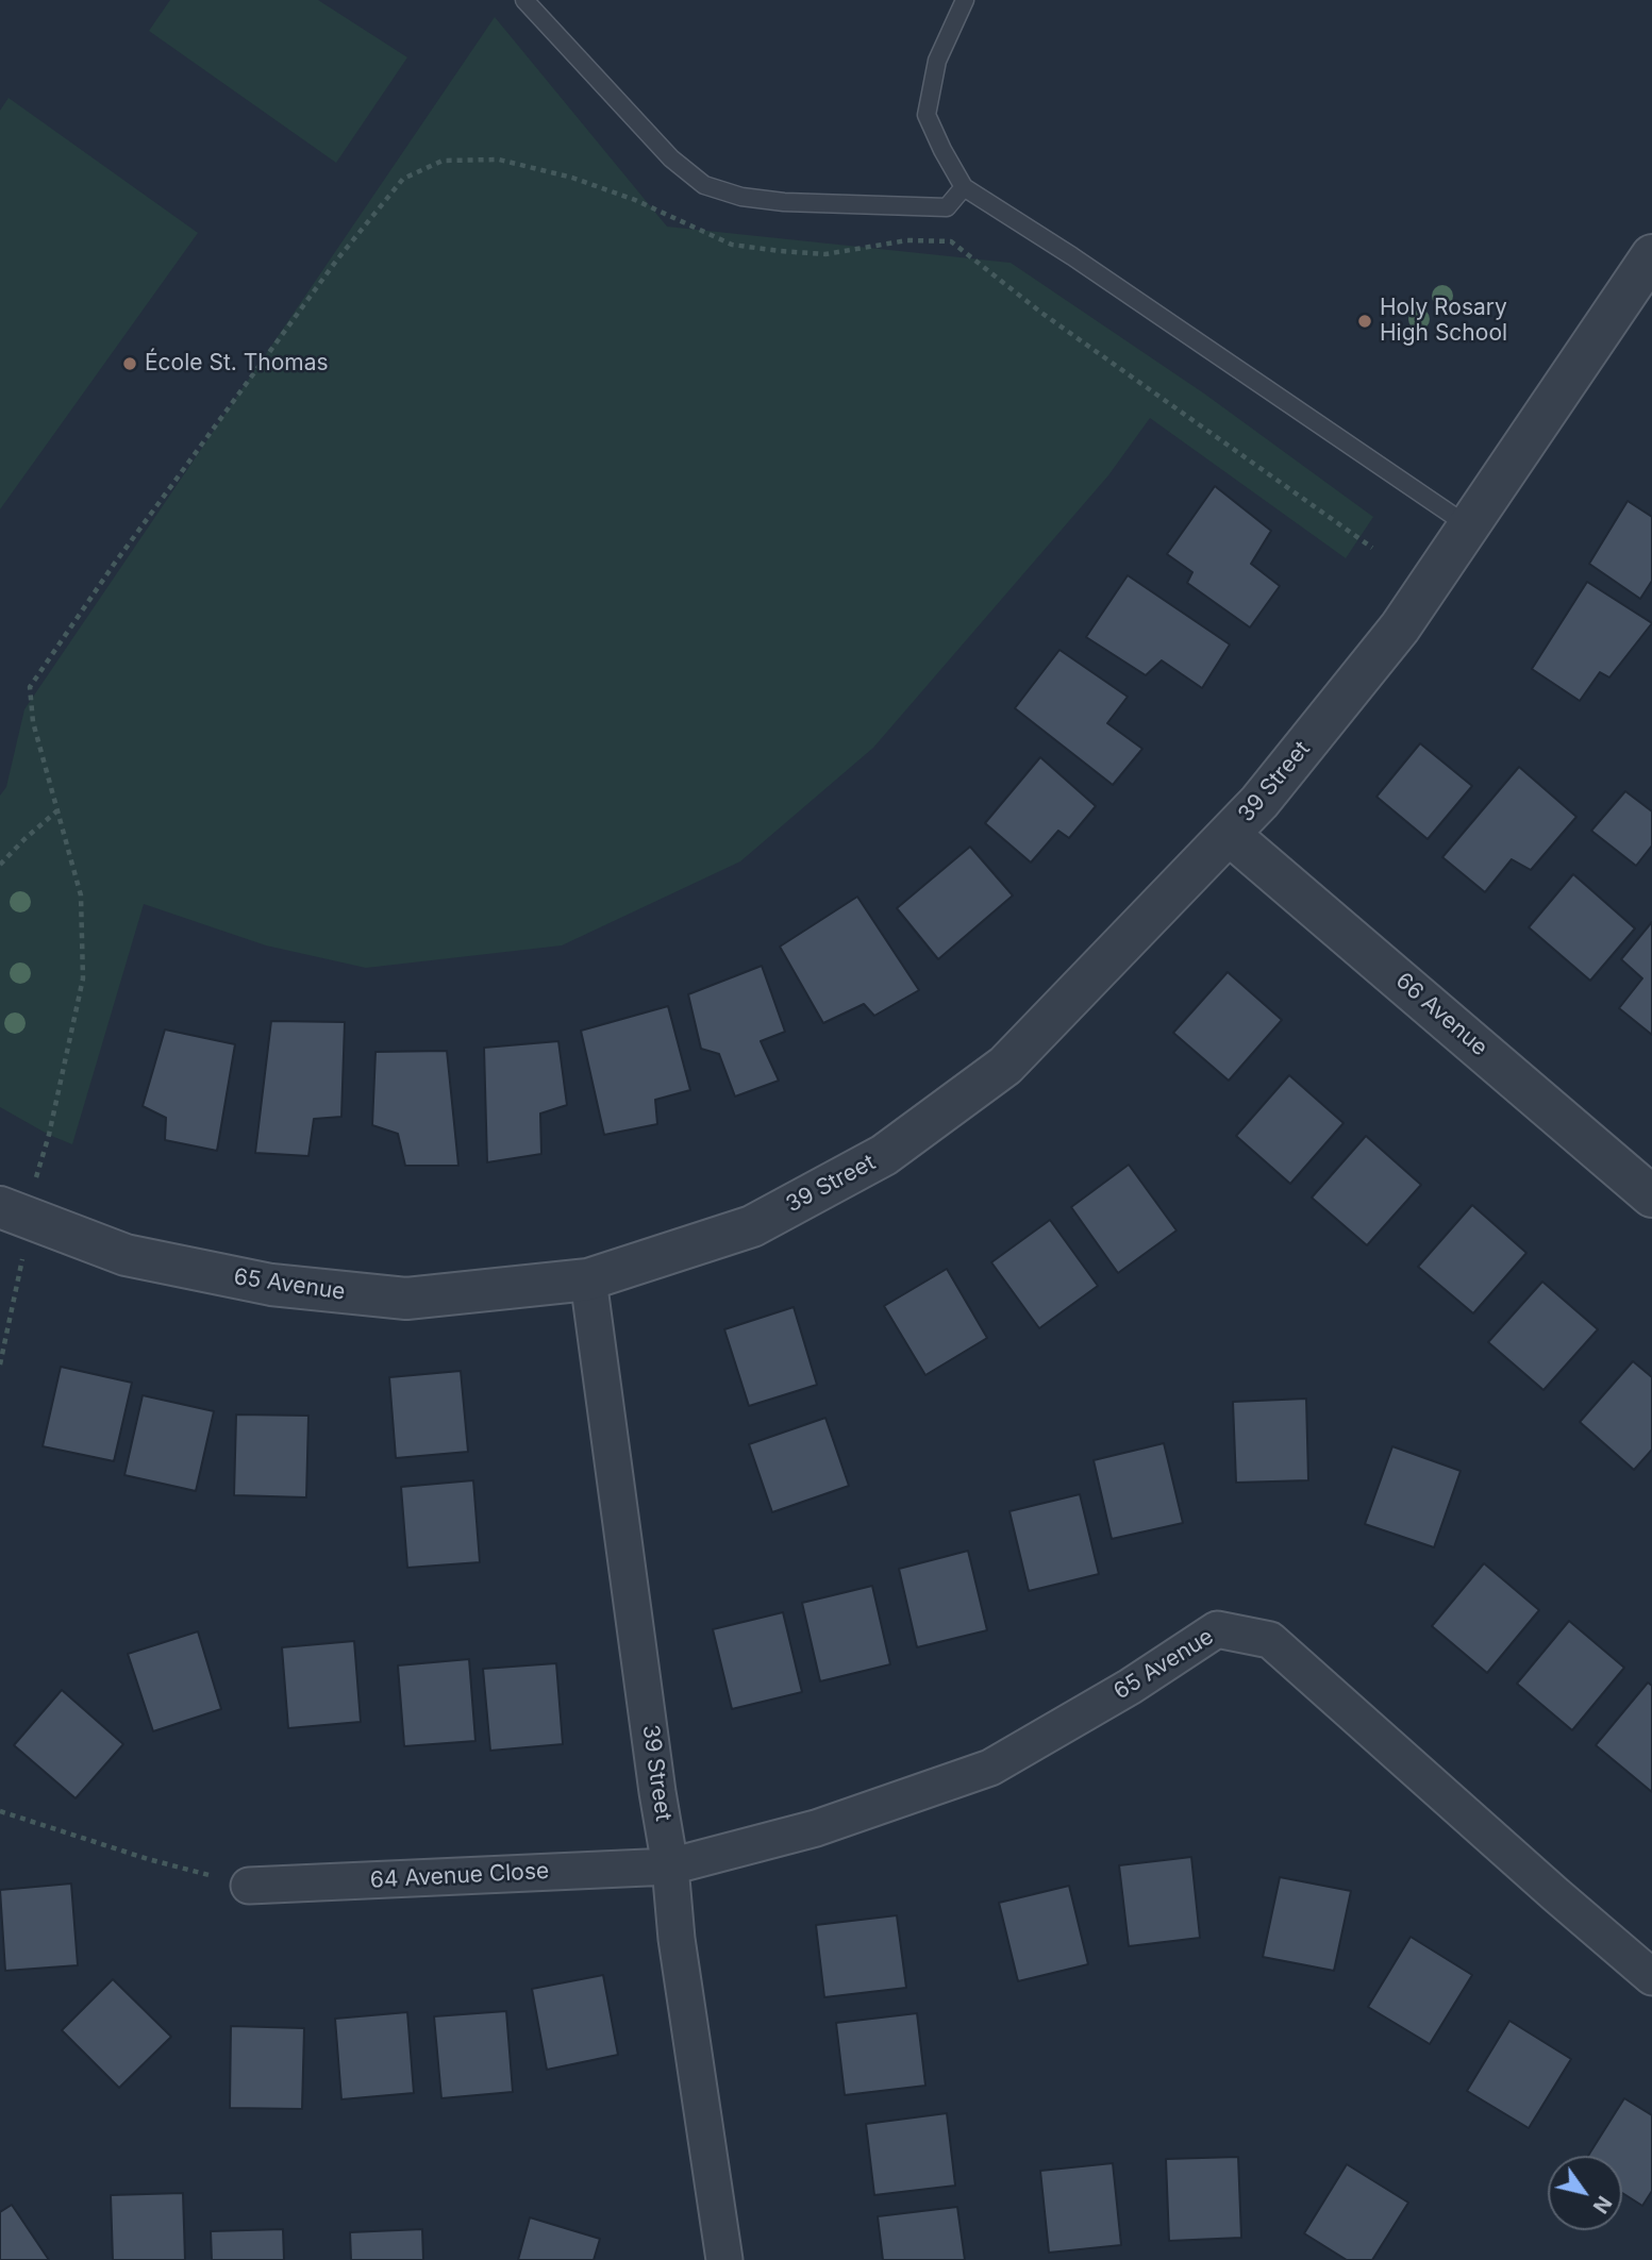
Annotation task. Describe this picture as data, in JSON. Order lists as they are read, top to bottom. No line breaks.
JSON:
{"streets":{"street":["39 Street","66 Avenue","65 Avenue","64 Avenue Close"]},"crossings":[["39 Street","66 Avenue"],["39 Street","65 Avenue"],["39 Street","64 Avenue Close"],["65 Avenue","64 Avenue Close"]],"places":["Holy Rosary High School","École St. Thomas"],"north":"bottom right"}
